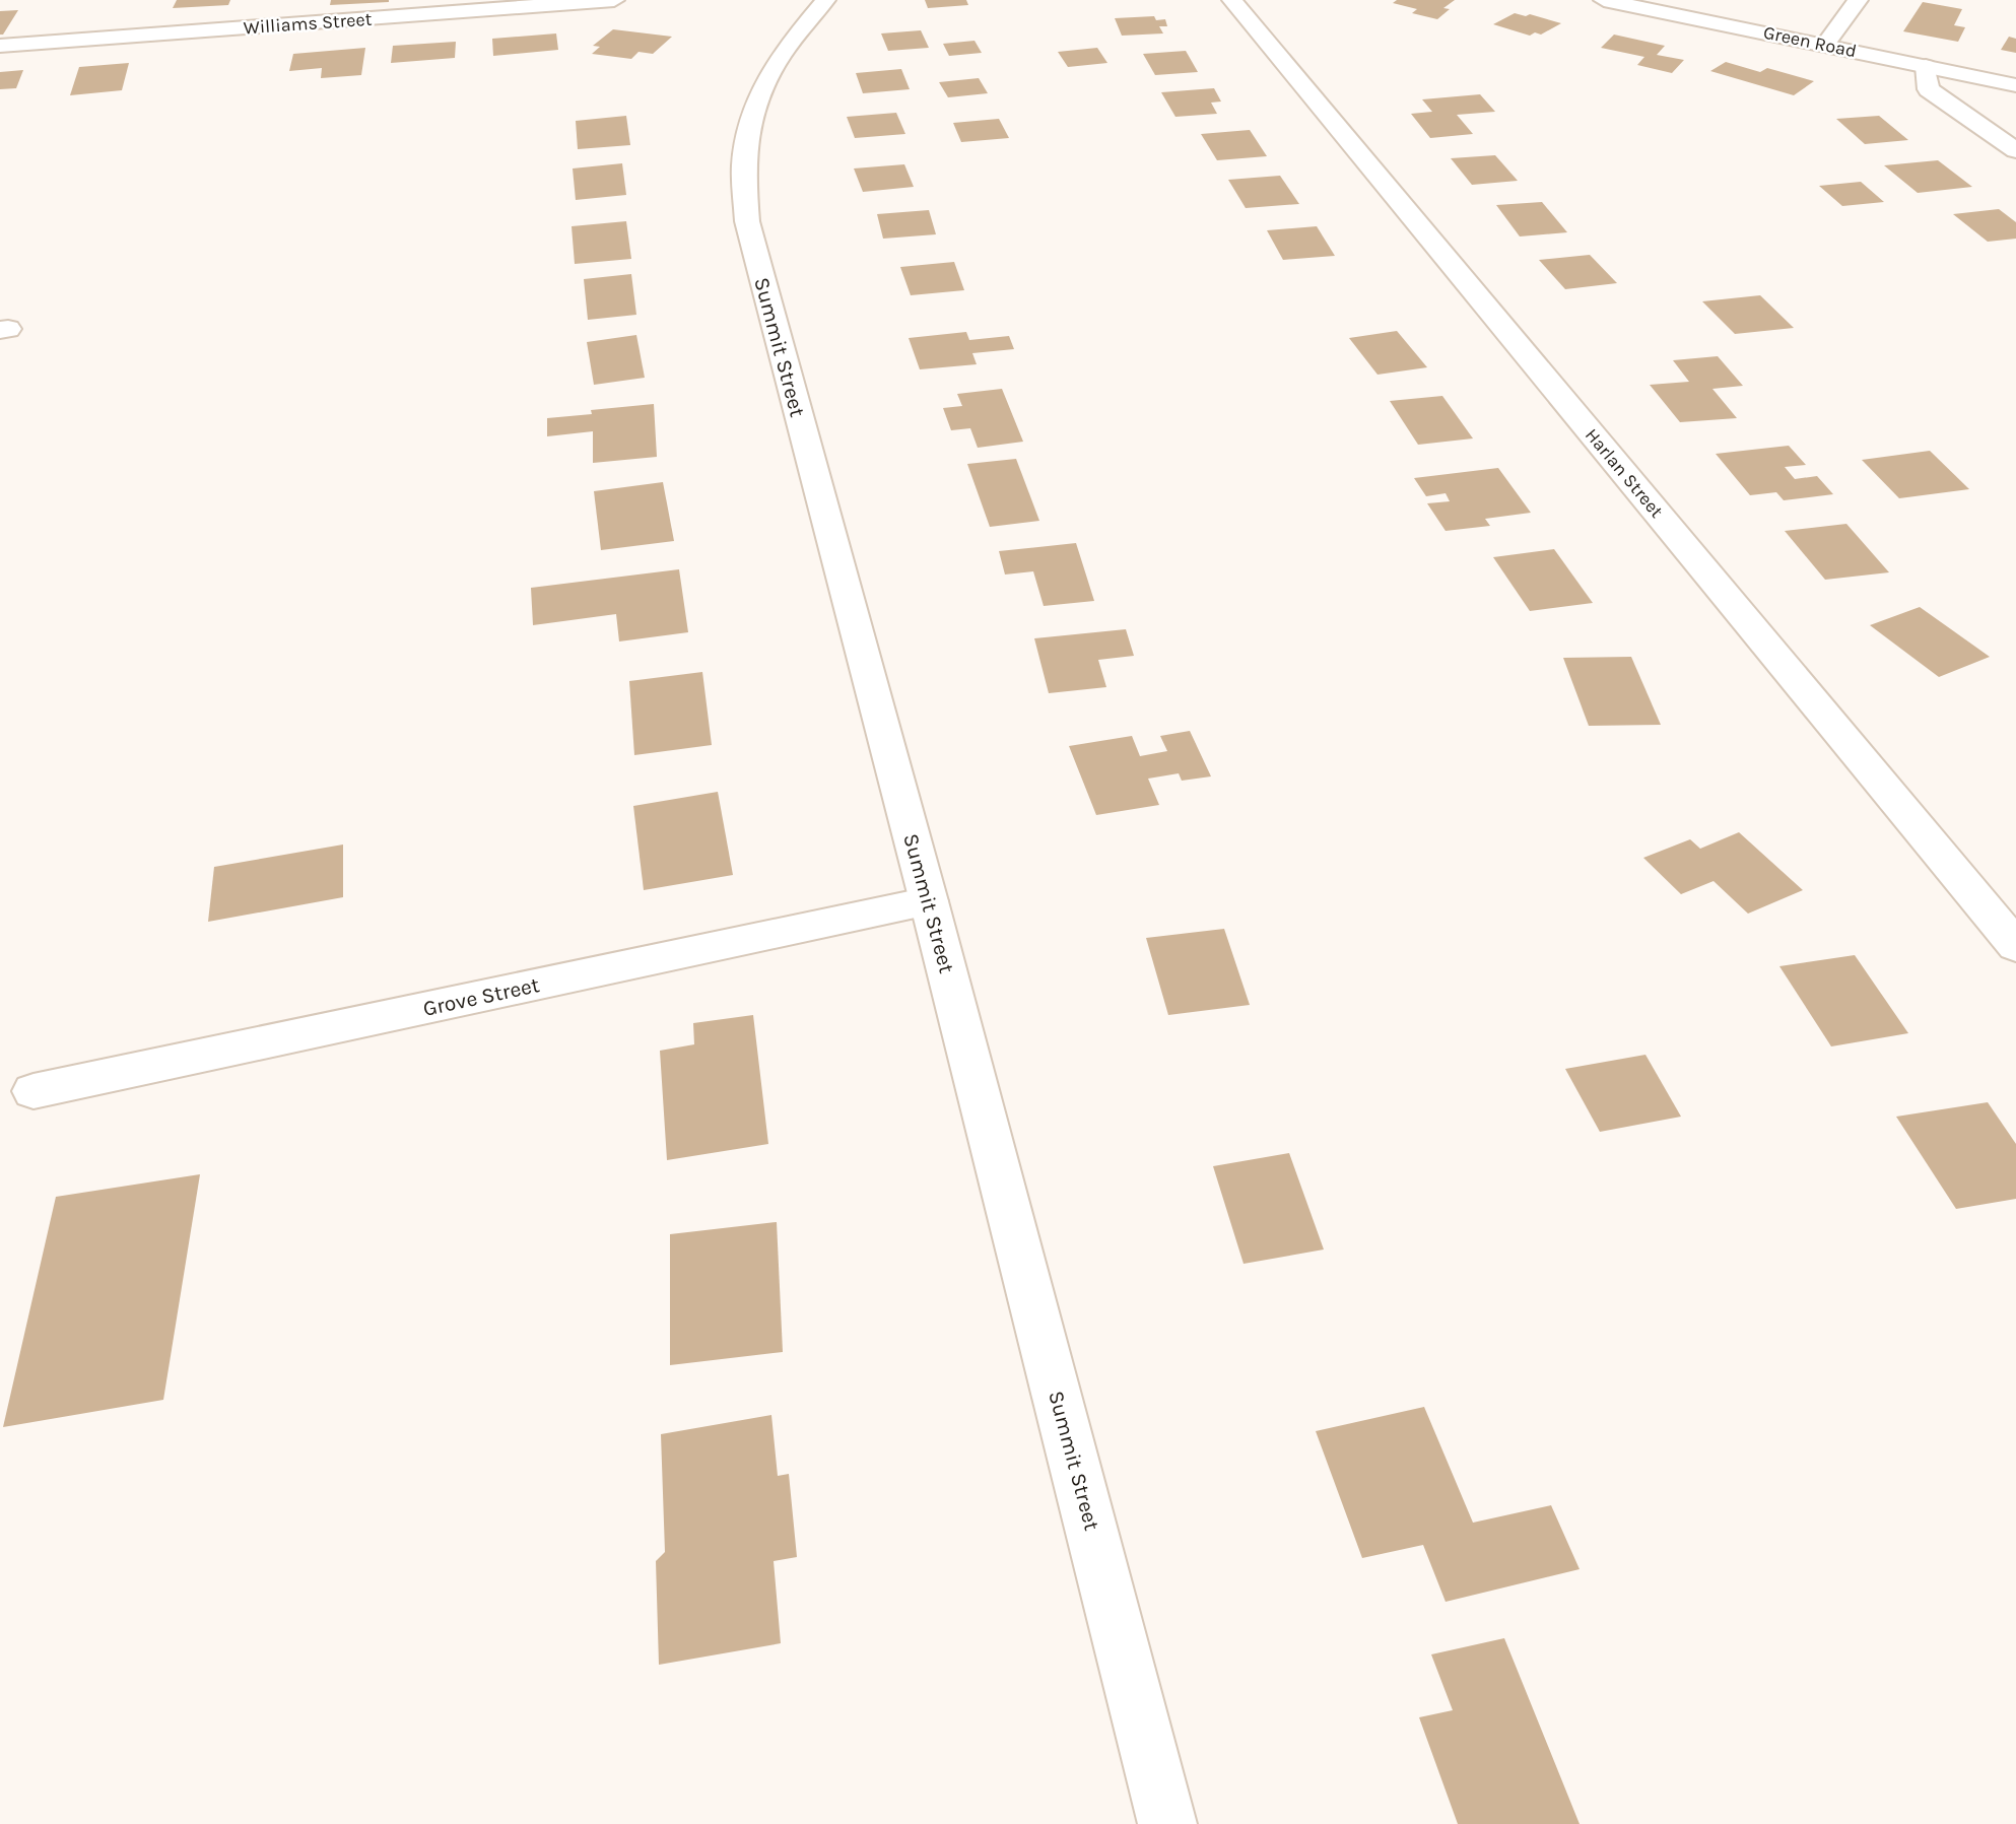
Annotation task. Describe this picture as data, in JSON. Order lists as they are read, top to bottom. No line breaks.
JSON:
{"streets":{"street":["Williams Street","Green Road","Summit Street","Harlan Street","Grove Street"]},"crossings":[["Summit Street","Grove Street"]]}
